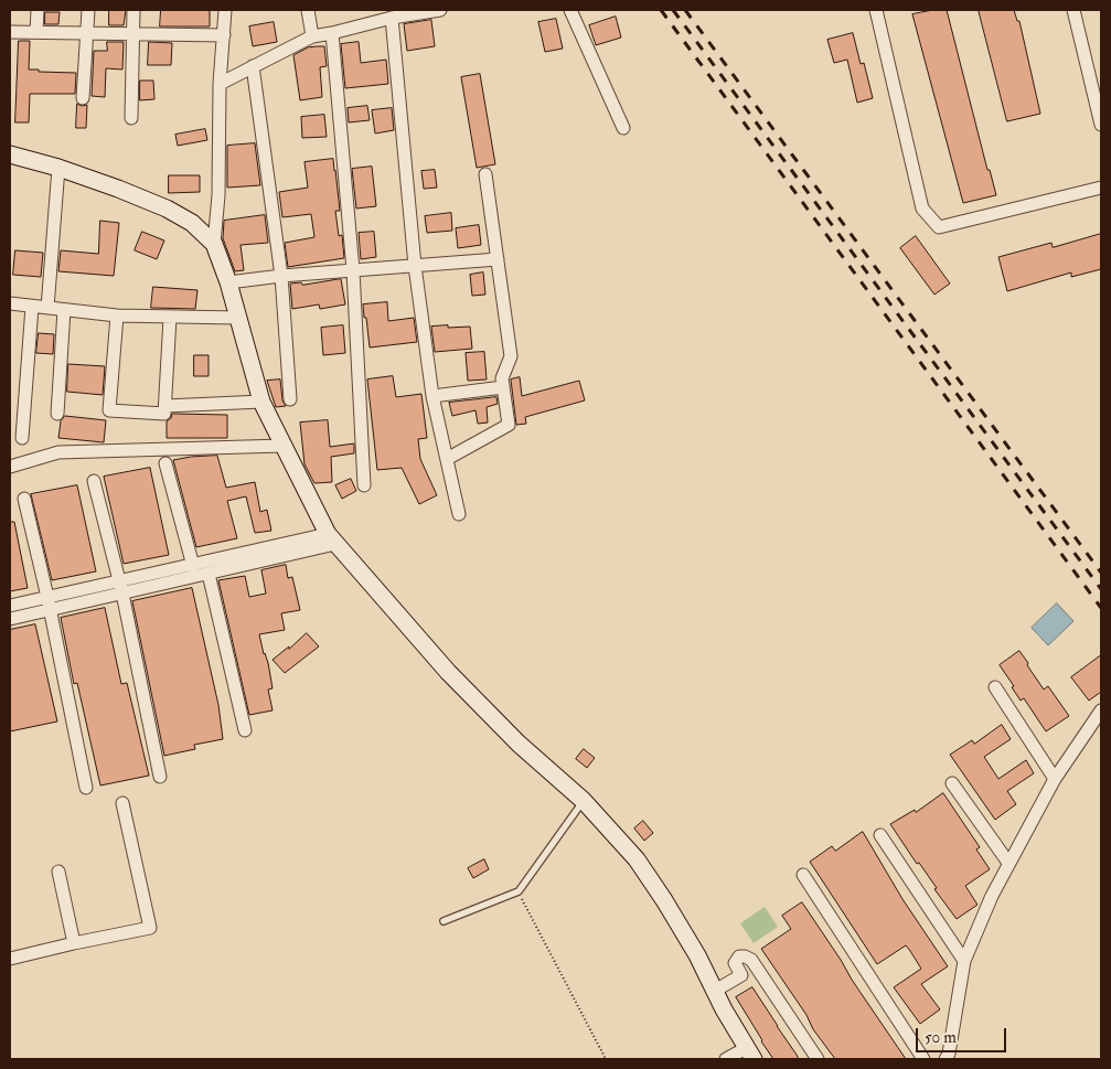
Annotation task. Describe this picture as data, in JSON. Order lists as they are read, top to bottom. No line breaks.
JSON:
{"scale_bar":"50 m"}
